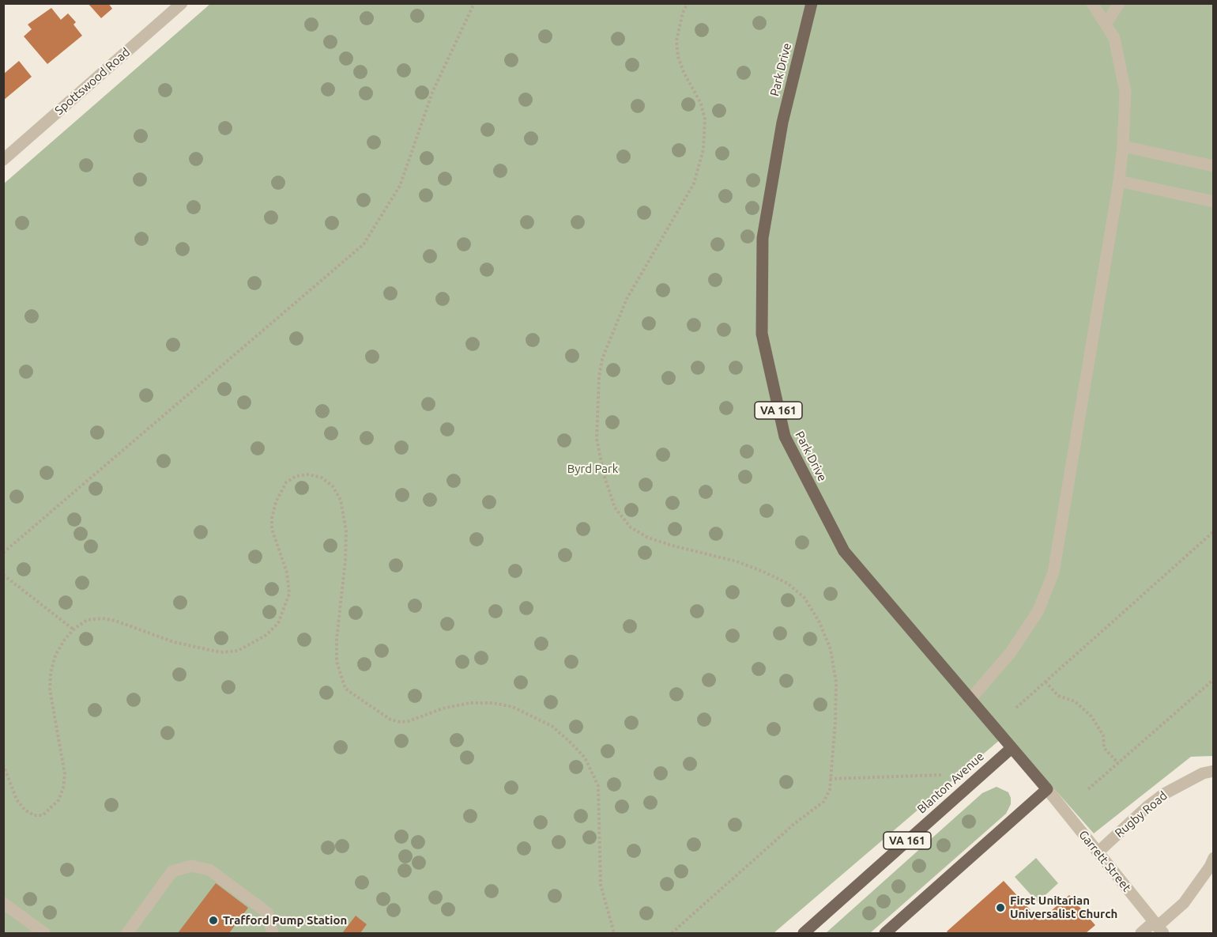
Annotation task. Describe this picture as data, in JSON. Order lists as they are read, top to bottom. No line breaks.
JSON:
{"streets":{"main road":["Park Drive","VA 161","Blanton Avenue"],"street":["Spottswood Road","Rugby Road","Garrett Street"]},"crossings":[["Park Drive","Blanton Avenue"],["Park Drive","Garrett Street"],["Rugby Road","Garrett Street"]],"parks":["Byrd Park"],"places":["First Unitarian Universalist Church","Trafford Pump Station"]}
